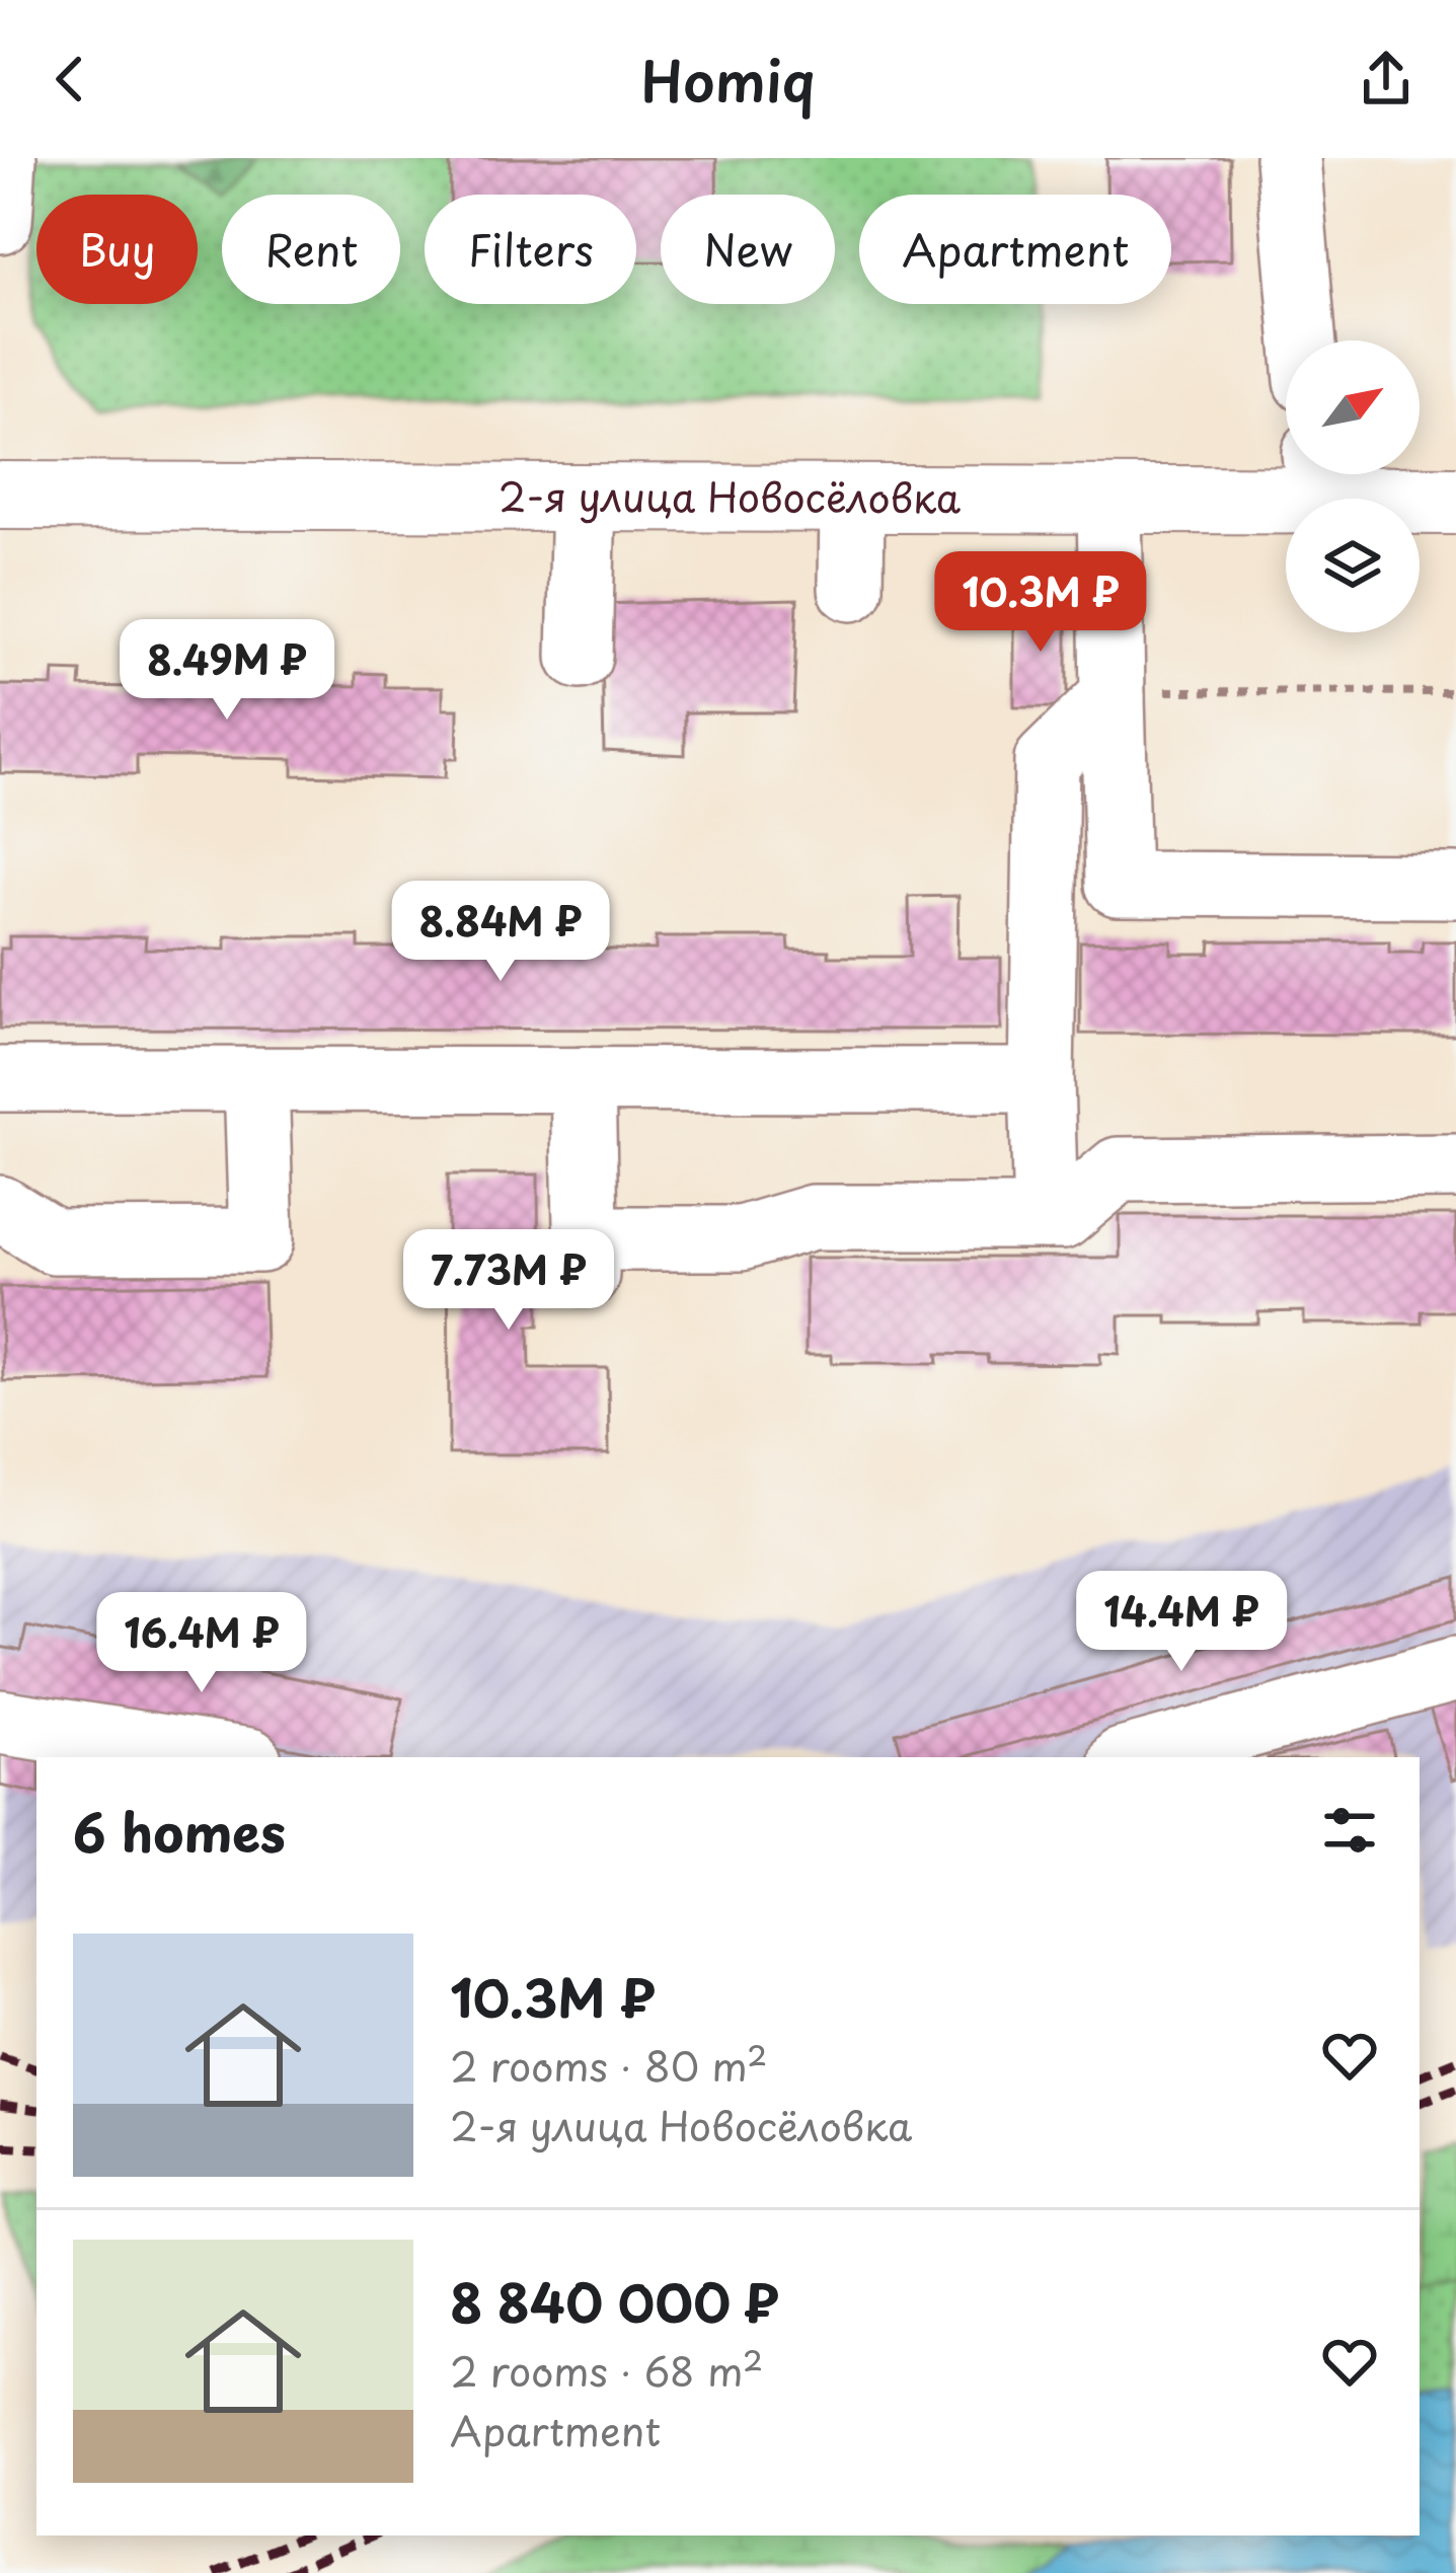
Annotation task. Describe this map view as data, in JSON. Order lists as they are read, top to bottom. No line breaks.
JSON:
{"streets":{"main road":["2-я улица Новосёловка"]},"north":"top right","page":{"header":"Homiq","chip":["Buy","Rent","Filters","New","Apartment"],"price":["10.3M ₽","8.49M ₽","8.84M ₽","7.73M ₽","14.4M ₽","16.4M ₽"],"heading":"6 homes","list":[{"name":"10.3M ₽","note":"2 rooms · 80 m² · 2-я улица Новосёловка"},{"name":"8 840 000 ₽","note":"2 rooms · 68 m² · Apartment"}]}}
